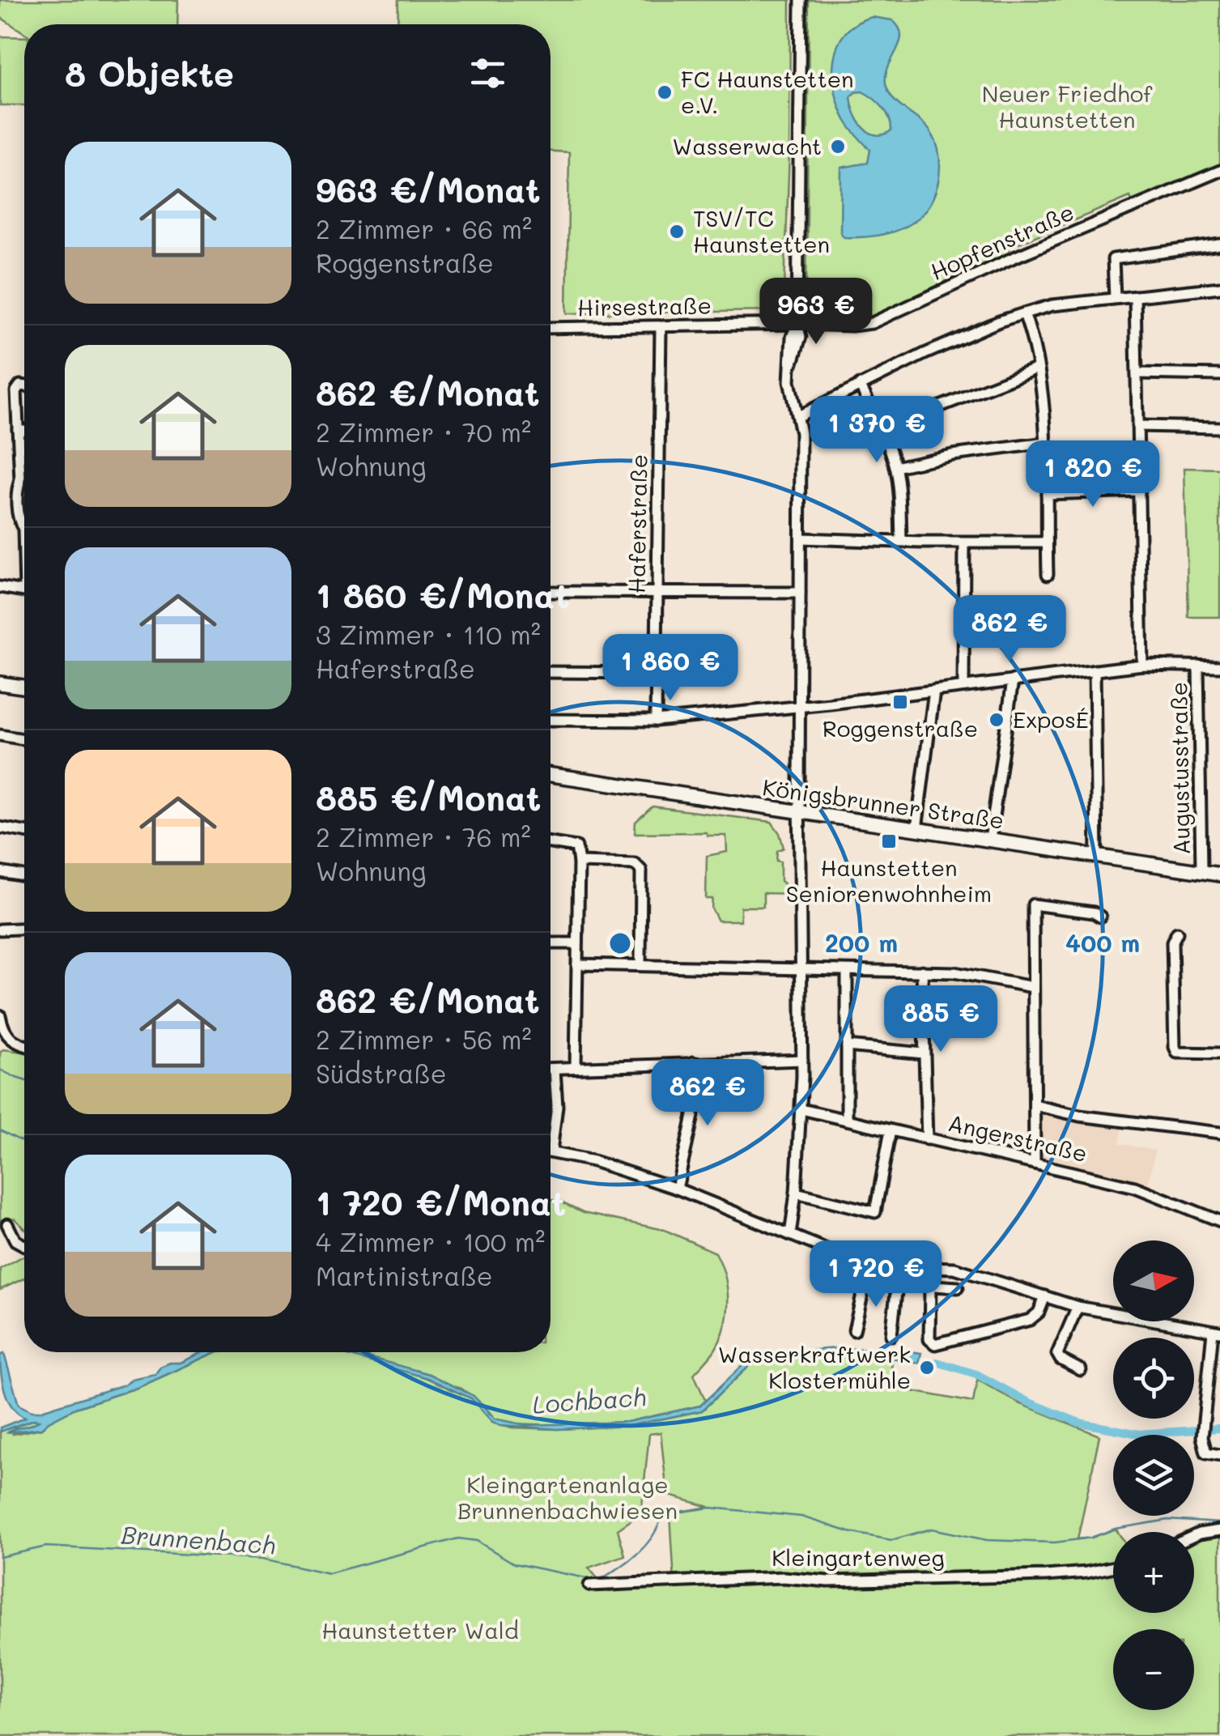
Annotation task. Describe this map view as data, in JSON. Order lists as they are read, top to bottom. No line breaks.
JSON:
{"streets":{"main road":["Königsbrunner Straße"],"street":["Hopfenstraße","Hirsestraße","Haferstraße","Augustusstraße","Angerstraße","Kleingartenweg"]},"crossings":[["Hopfenstraße","Hirsestraße"],["Hirsestraße","Haferstraße"],["Augustusstraße","Königsbrunner Straße"]],"water":["Lochbach","Brunnenbach"],"parks":["Neuer Friedhof Haunstetten","Kleingartenanlage Brunnenbachwiesen","Haunstetter Wald"],"places":{"other":["FC Haunstetten e.V.","Wasserwacht","TSV/TC Haunstetten","ExposÉ","Wasserkraftwerk Klostermühle"],"transit":["Roggenstraße","Haunstetten Seniorenwohnheim"]},"north":"right","page":{"heading":"8 Objekte","list":[{"name":"963 €/Monat","note":"2 Zimmer · 66 m² · Roggenstraße"},{"name":"862 €/Monat","note":"2 Zimmer · 70 m² · Wohnung"},{"name":"1 860 €/Monat","note":"3 Zimmer · 110 m² · Haferstraße"},{"name":"885 €/Monat","note":"2 Zimmer · 76 m² · Wohnung"},{"name":"862 €/Monat","note":"2 Zimmer · 56 m² · Südstraße"},{"name":"1 720 €/Monat","note":"4 Zimmer · 100 m² · Martinistraße"}],"price":["963 €","1 370 €","1 820 €","862 €","1 860 €","885 €","862 €","1 720 €"],"map_buttons":["+","−"]},"rings":["200 m","400 m"]}
